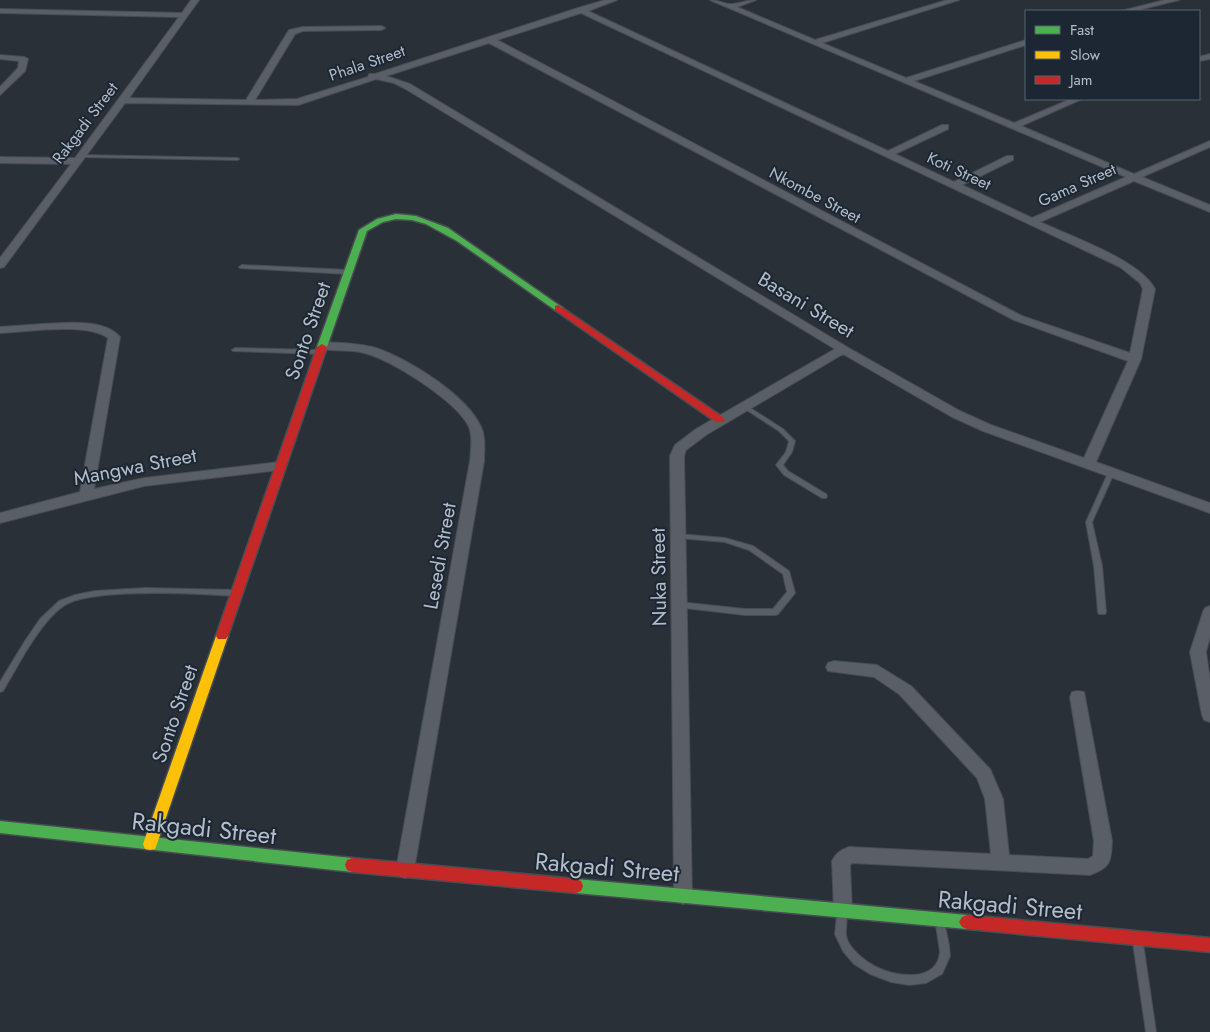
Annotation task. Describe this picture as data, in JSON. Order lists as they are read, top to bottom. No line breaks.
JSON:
{"streets":{"street":["Phala Street","Rakgadi Street","Koti Street","Gama Street","Nkombe Street","Basani Street","Sonto Street","Mangwa Street","Lesedi Street","Nuka Street"]},"crossings":[["Phala Street","Rakgadi Street"],["Phala Street","Koti Street"],["Phala Street","Nkombe Street"],["Phala Street","Basani Street"],["Rakgadi Street","Sonto Street"],["Rakgadi Street","Lesedi Street"],["Rakgadi Street","Nuka Street"],["Koti Street","Gama Street"],["Koti Street","Nkombe Street"],["Koti Street","Basani Street"],["Basani Street","Nuka Street"],["Sonto Street","Mangwa Street"],["Sonto Street","Lesedi Street"],["Sonto Street","Nuka Street"]],"legend":["Fast","Slow","Jam"]}
